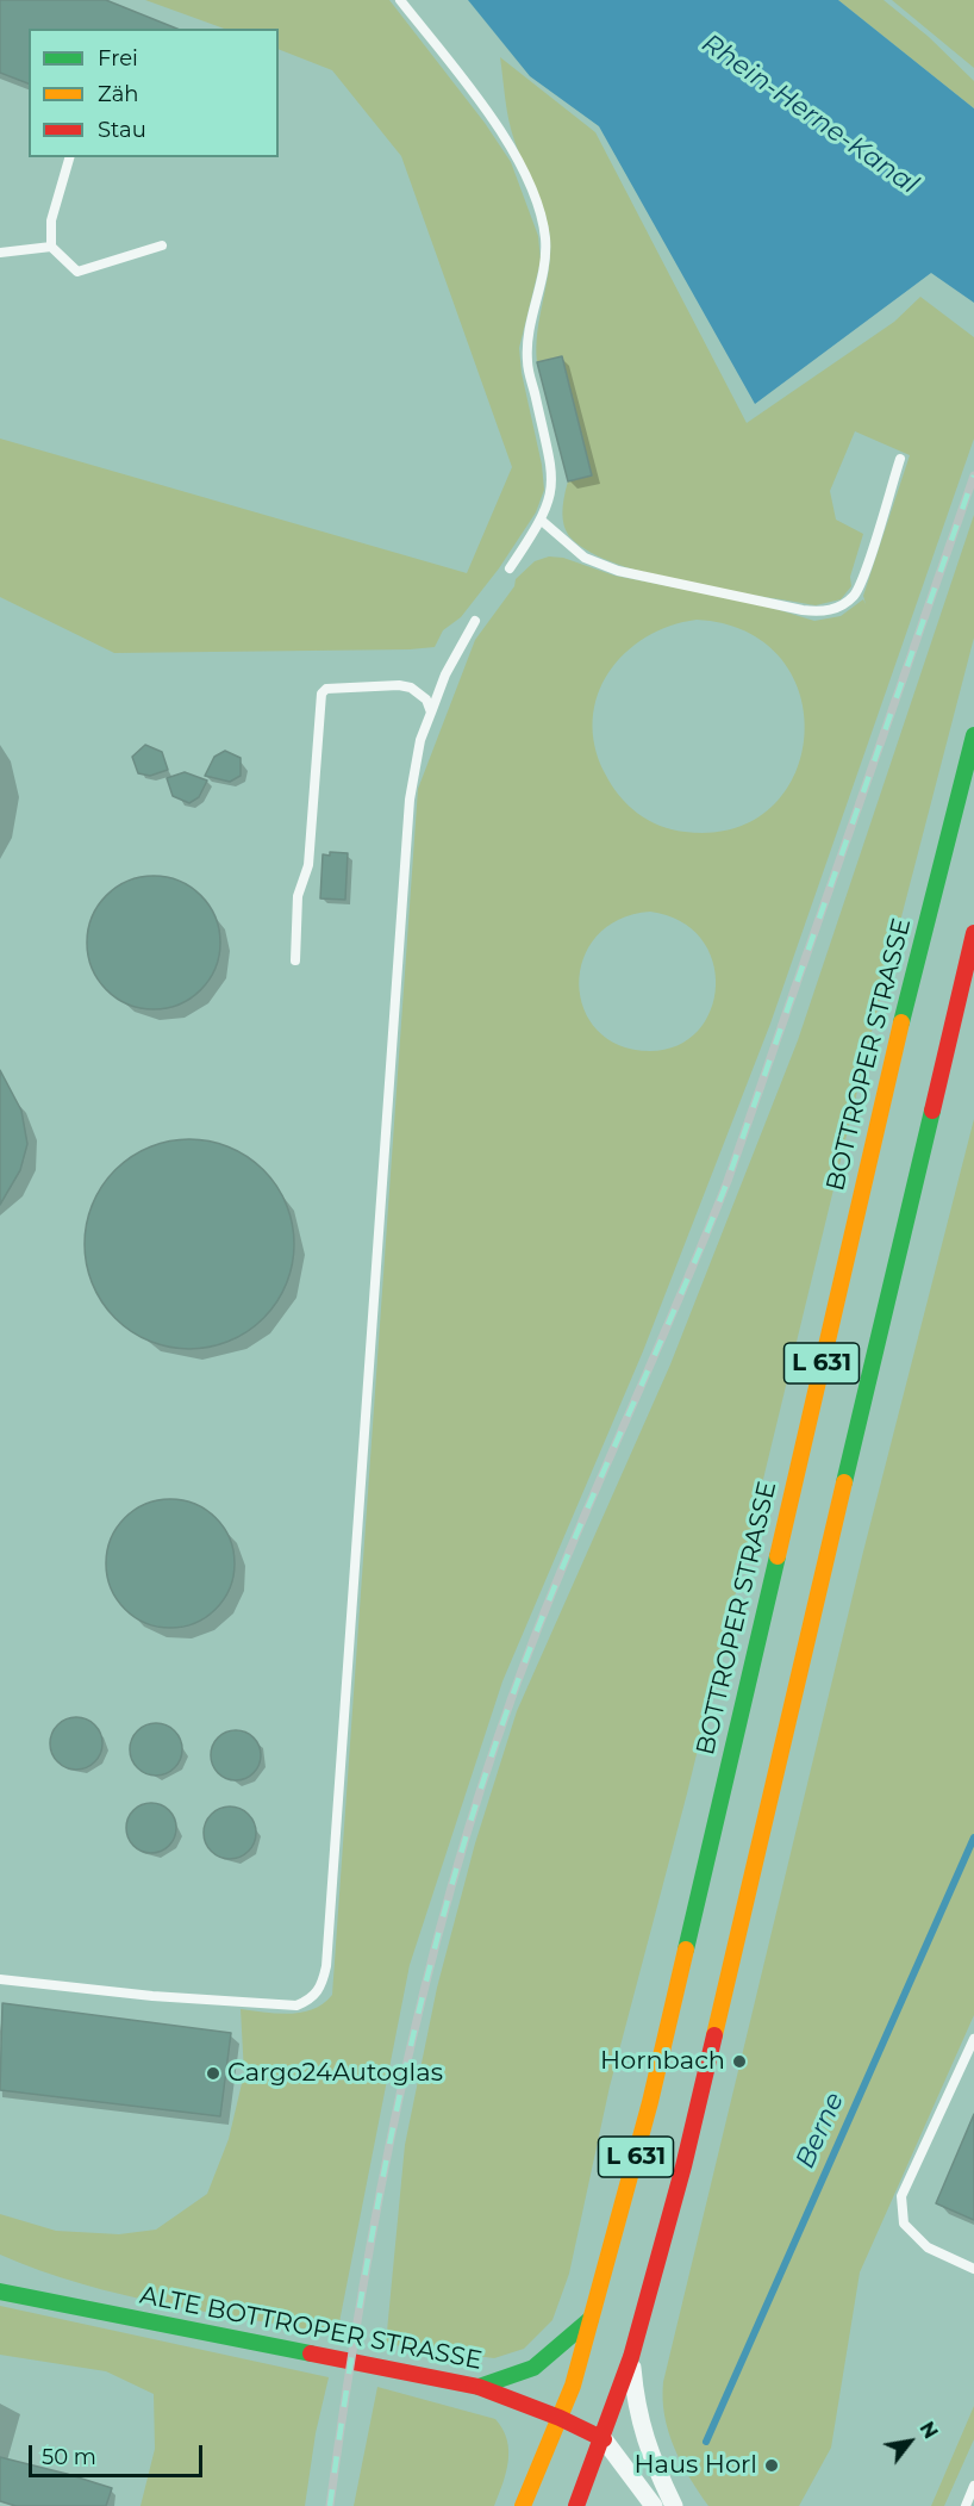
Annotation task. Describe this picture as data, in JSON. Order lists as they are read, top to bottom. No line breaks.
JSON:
{"streets":{"main road":["BOTTROPER STRASSE","L 631","ALTE BOTTROPER STRASSE"]},"crossings":[["BOTTROPER STRASSE","ALTE BOTTROPER STRASSE"],["L 631","ALTE BOTTROPER STRASSE"]],"water":["Rhein-Herne-Kanal","Berne"],"places":["Hornbach","Cargo24Autoglas","Haus Horl"],"legend":["Frei","Zäh","Stau"],"scale_bar":"50 m","north":"top right"}
